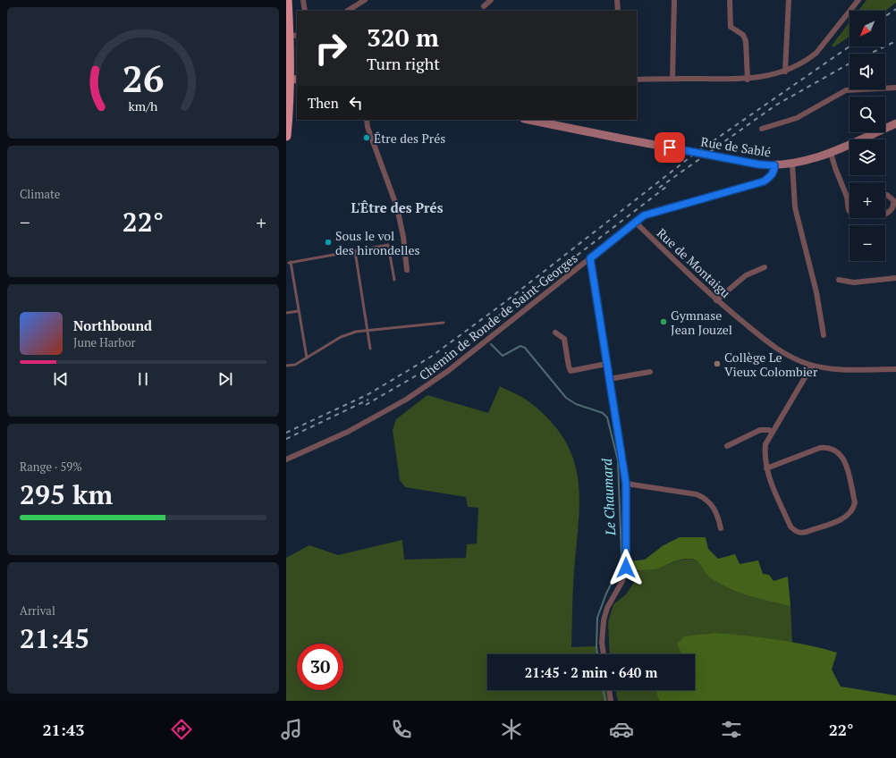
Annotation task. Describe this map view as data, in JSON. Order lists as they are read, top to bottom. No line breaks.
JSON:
{"streets":{"main road":["Rue de Sablé"],"street":["Rue de Montaigu","Chemin de Ronde de Saint-Georges"]},"crossings":[["Rue de Sablé","Chemin de Ronde de Saint-Georges"],["Rue de Montaigu","Chemin de Ronde de Saint-Georges"]],"districts":["L'Être des Prés"],"water":["Le Chaumard"],"places":["Être des Prés","Sous le vol des hirondelles","Gymnase Jean Jouzel","Collège Le Vieux Colombier"],"north":"bottom left","page":{"map_buttons":["+","−"],"turn":["320 m","Turn right"],"then":"Then","tile":["Climate",["Range · 59%","295 km"],["Arrival","21:45"]],"heat":["−","22°","+"],"song":["Northbound","June Harbor"],"limit":"30","trip":"21:45 · 2 min · 640 m","tabs":["21:43","22°"],"gauge":["26","km/h"]}}
